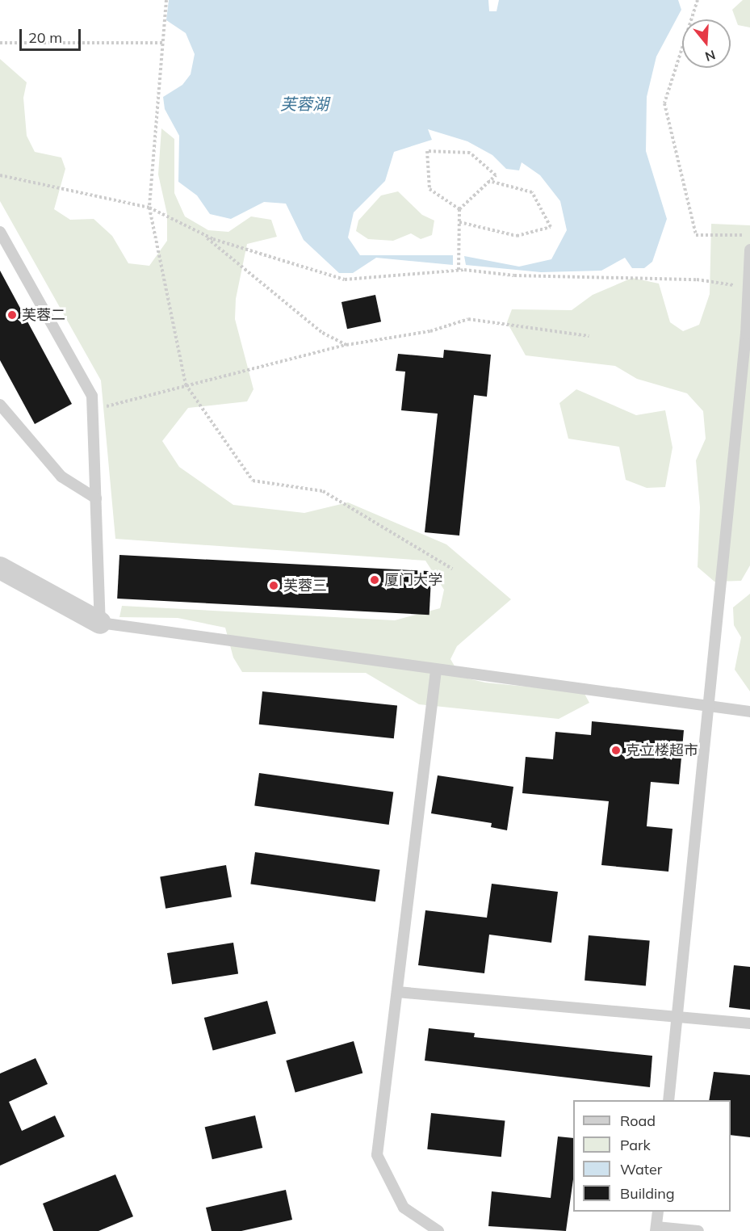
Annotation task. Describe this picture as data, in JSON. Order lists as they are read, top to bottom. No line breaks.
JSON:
{"water":["芙蓉湖"],"places":["芙蓉二","厦门大学","芙蓉三","克立楼超市"],"legend":["Road","Park","Water","Building"],"scale_bar":"20 m","north":"bottom"}
